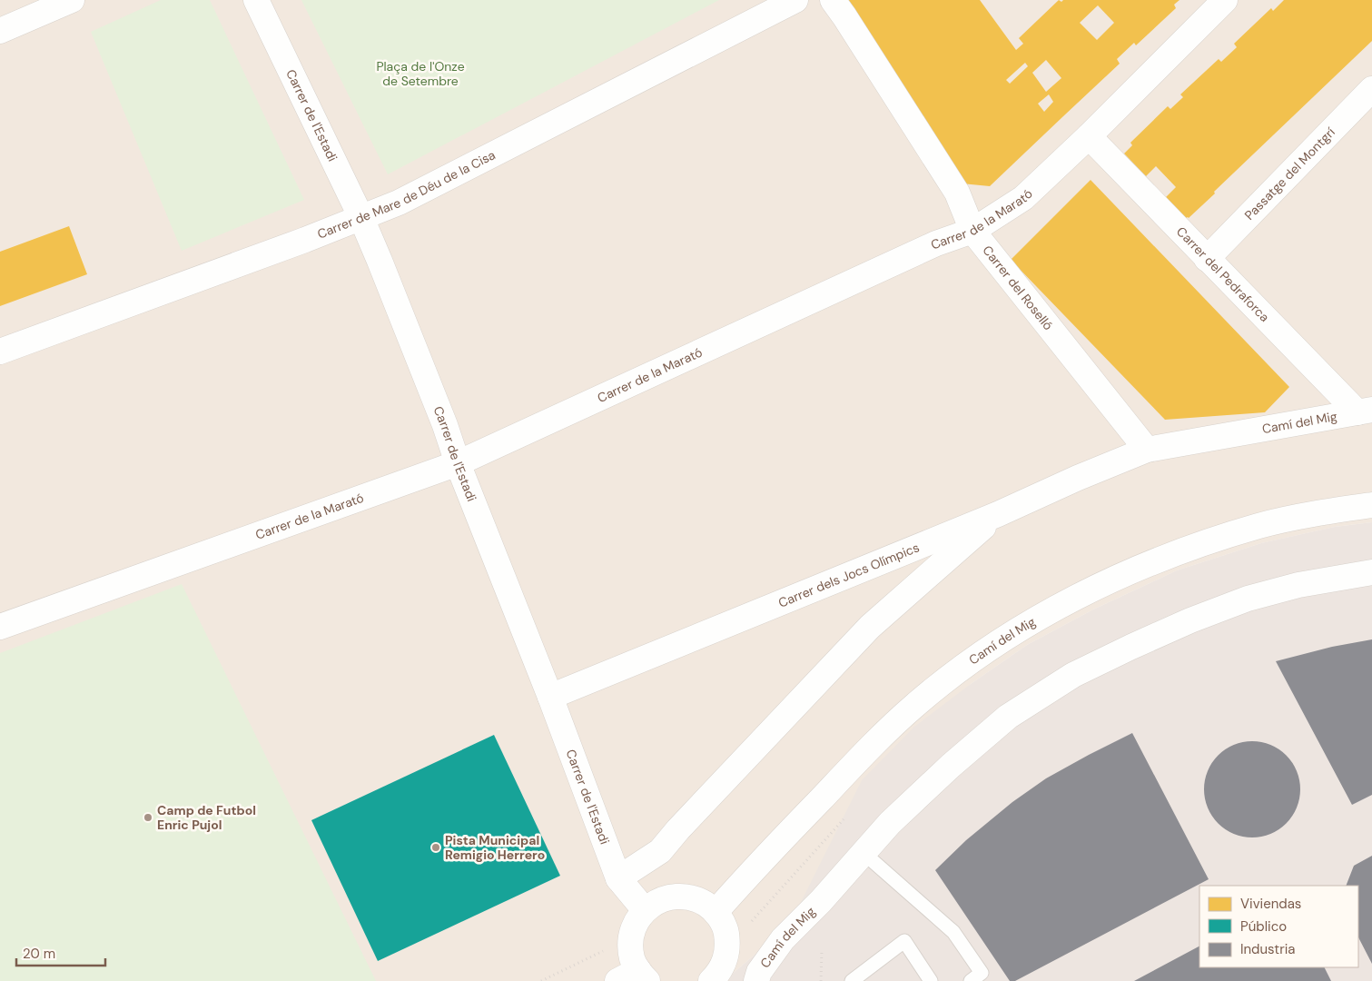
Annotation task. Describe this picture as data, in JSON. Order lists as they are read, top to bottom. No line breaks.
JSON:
{"streets":{"street":["Carrer de l'Estadi","Passatge del Montgrí","Carrer de Mare de Déu de la Cisa","Carrer de la Marató","Carrer del Pedraforca","Carrer del Roselló","Camí del Mig","Carrer dels Jocs Olímpics"]},"crossings":[["Carrer de l'Estadi","Carrer de Mare de Déu de la Cisa"],["Carrer de l'Estadi","Carrer de la Marató"],["Carrer de l'Estadi","Carrer dels Jocs Olímpics"],["Passatge del Montgrí","Carrer del Pedraforca"],["Carrer de la Marató","Carrer del Pedraforca"],["Carrer de la Marató","Carrer del Roselló"],["Carrer del Pedraforca","Camí del Mig"],["Carrer del Roselló","Camí del Mig"],["Carrer del Roselló","Carrer dels Jocs Olímpics"],["Camí del Mig","Carrer dels Jocs Olímpics"]],"parks":["Plaça de l'Onze de Setembre"],"places":["Camp de Futbol Enric Pujol","Pista Municipal Remigio Herrero"],"legend":["Viviendas","Público","Industria"],"scale_bar":"20 m"}
